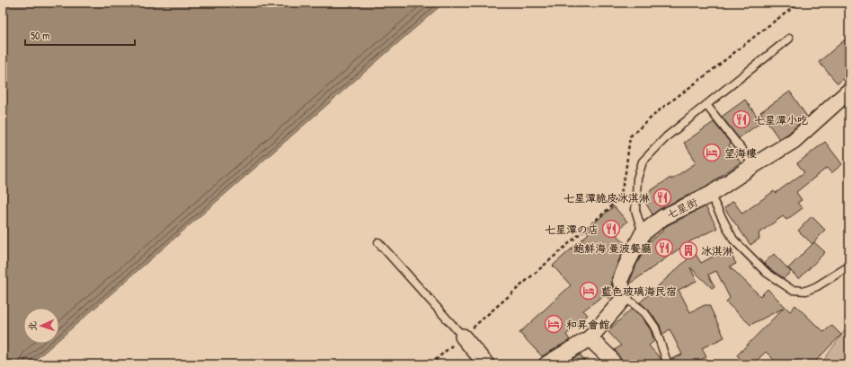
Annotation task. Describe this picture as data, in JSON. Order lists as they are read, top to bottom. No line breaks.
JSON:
{"streets":{"street":["七星街"]},"places":{"restaurant":["七星潭小吃","七星潭脆皮冰淇淋","七星潭の店","鮑鮮海 曼波餐廳"],"hotel":["望海樓","藍色玻璃海民宿","和昇會館"],"building":["冰淇淋"]},"scale_bar":"50 m","north":"left"}
